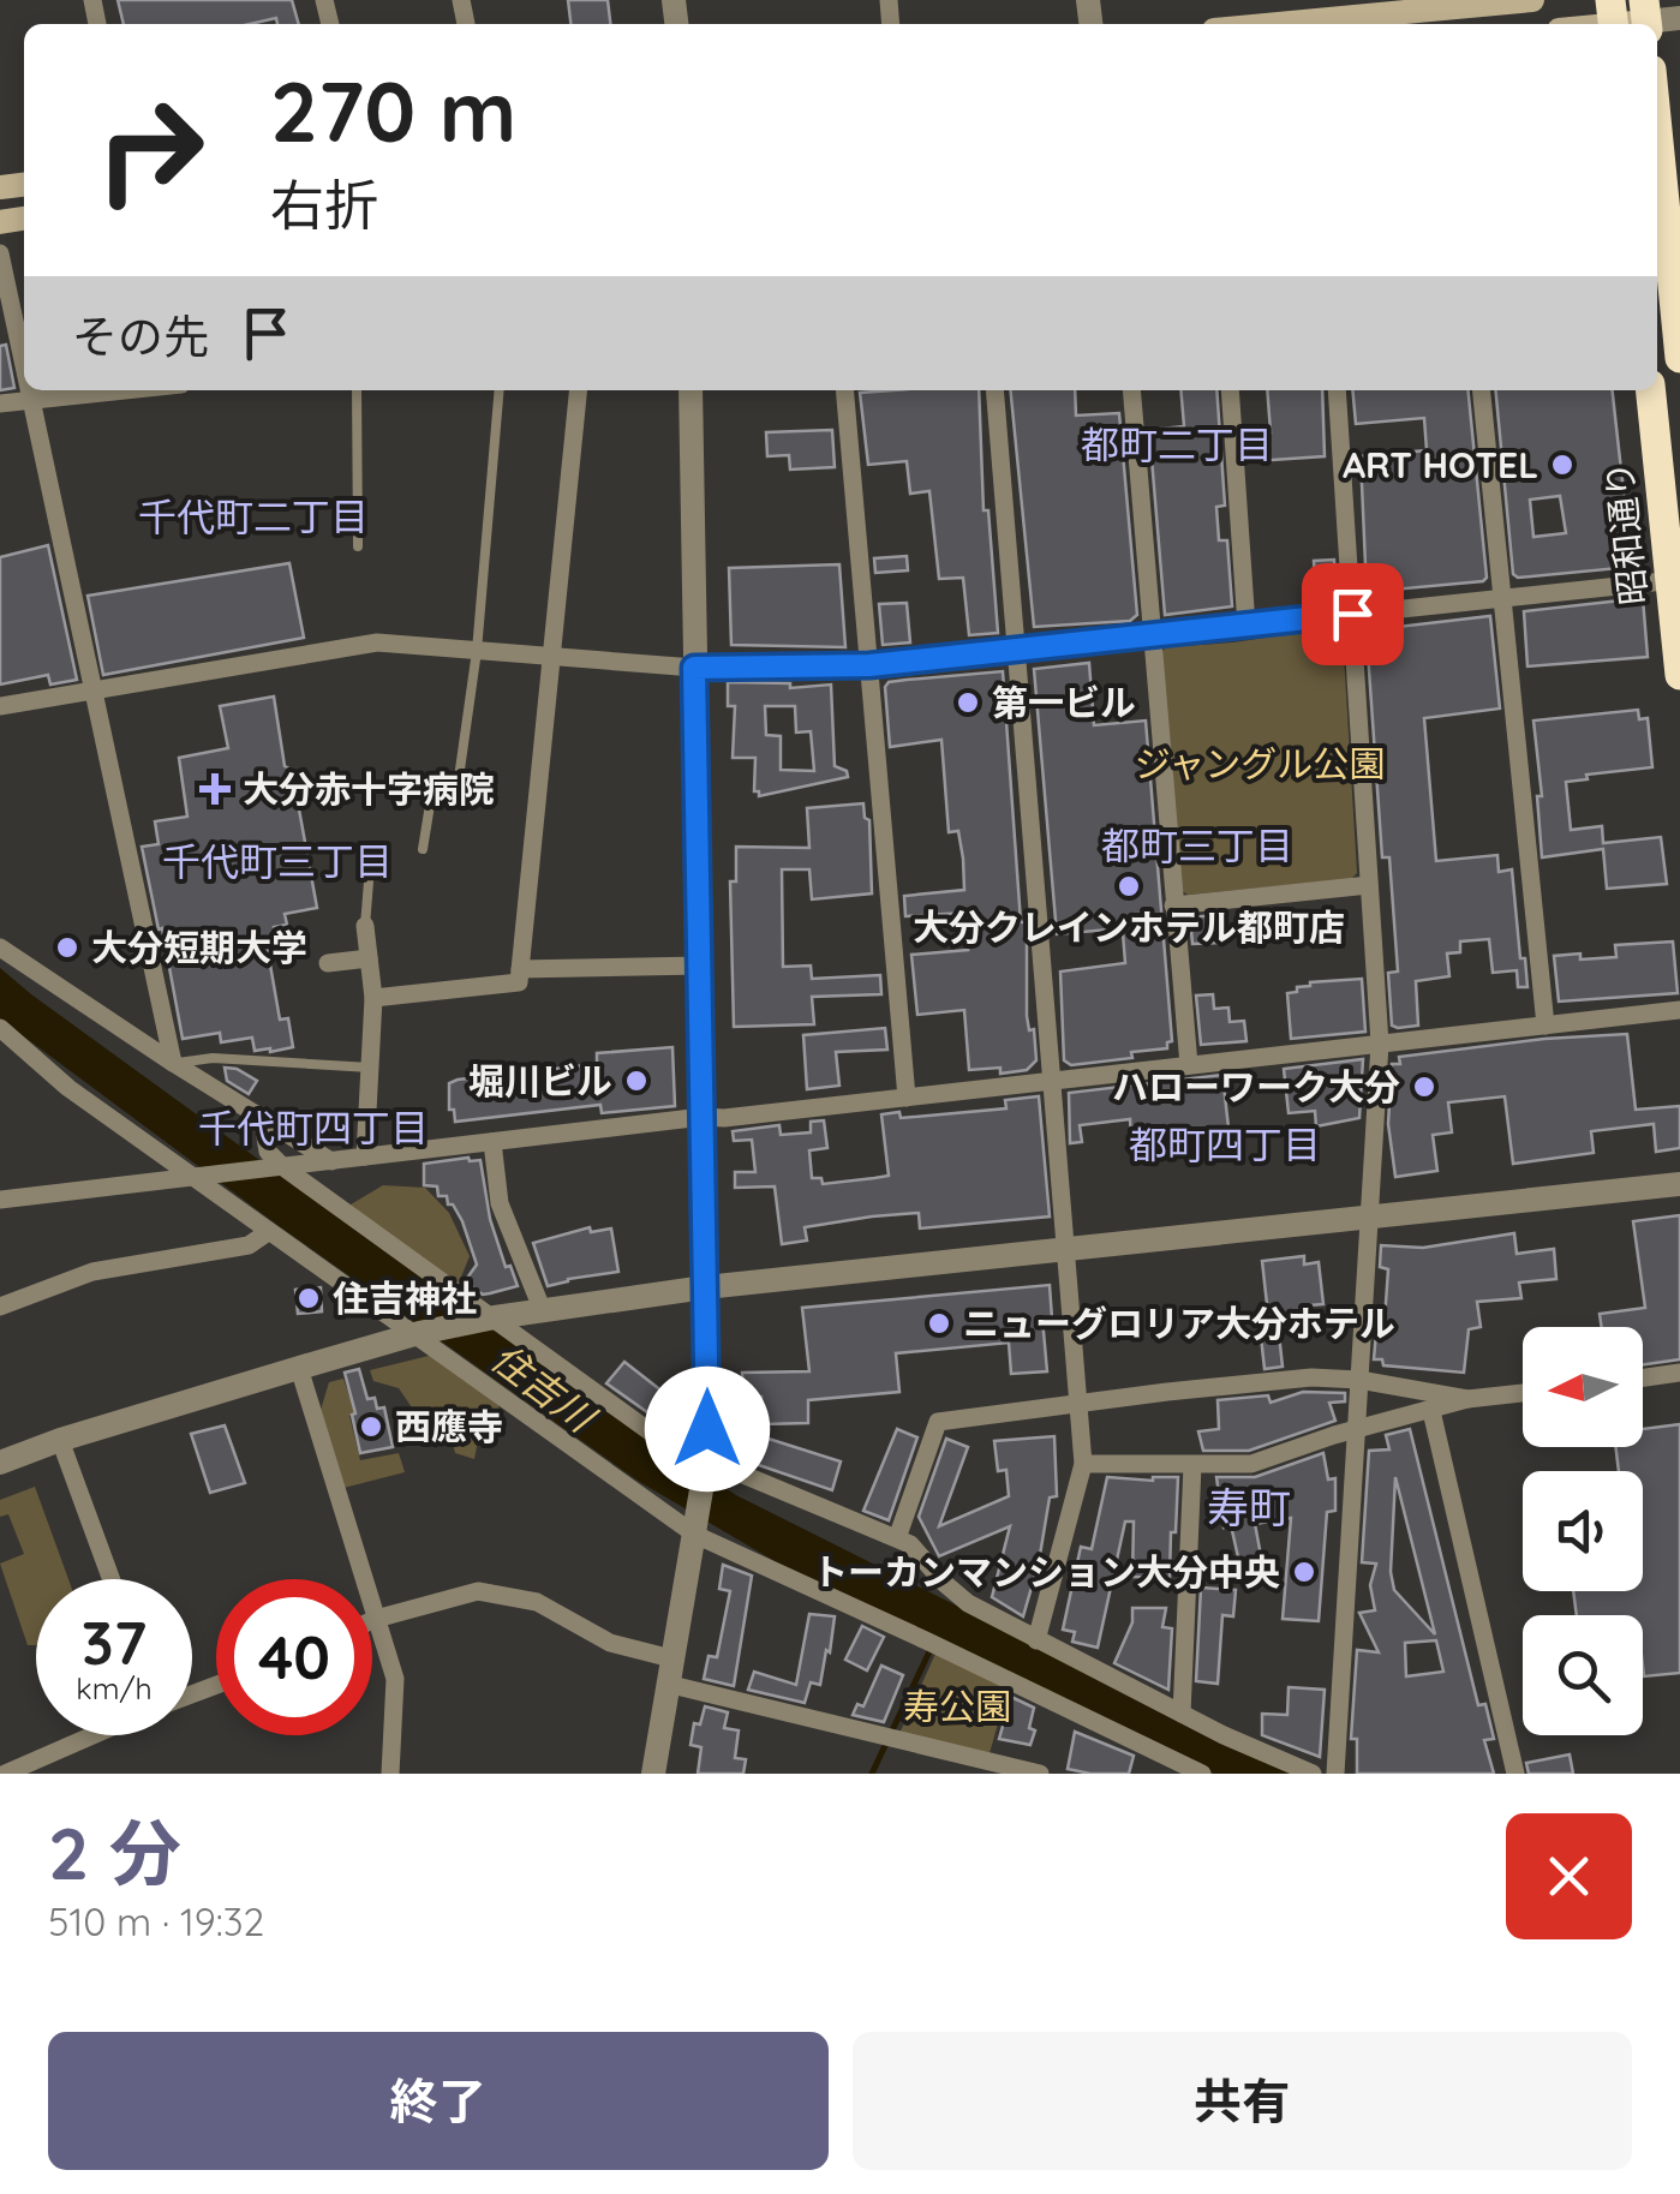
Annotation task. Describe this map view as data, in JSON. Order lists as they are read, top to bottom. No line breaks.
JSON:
{"streets":{"highway":["昭和通り"]},"districts":["都町二丁目","千代町二丁目","都町三丁目","千代町三丁目","千代町四丁目","都町四丁目","寿町"],"water":["住吉川"],"parks":["ジャングル公園","寿公園"],"places":{"other":["ART HOTEL","第一ビル","大分クレインホテル都町店","大分短期大学","堀川ビル","ハローワーク大分","住吉神社","ニューグロリア大分ホテル","西應寺","トーカンマンション大分中央"],"health":["大分赤十字病院"]},"north":"left","page":{"turn":["270 m","右折"],"then":"その先","speed":"37 km/h","limit":"40","heading":["2 分","510 m · 19:32"],"buttons":["終了","共有"]}}
